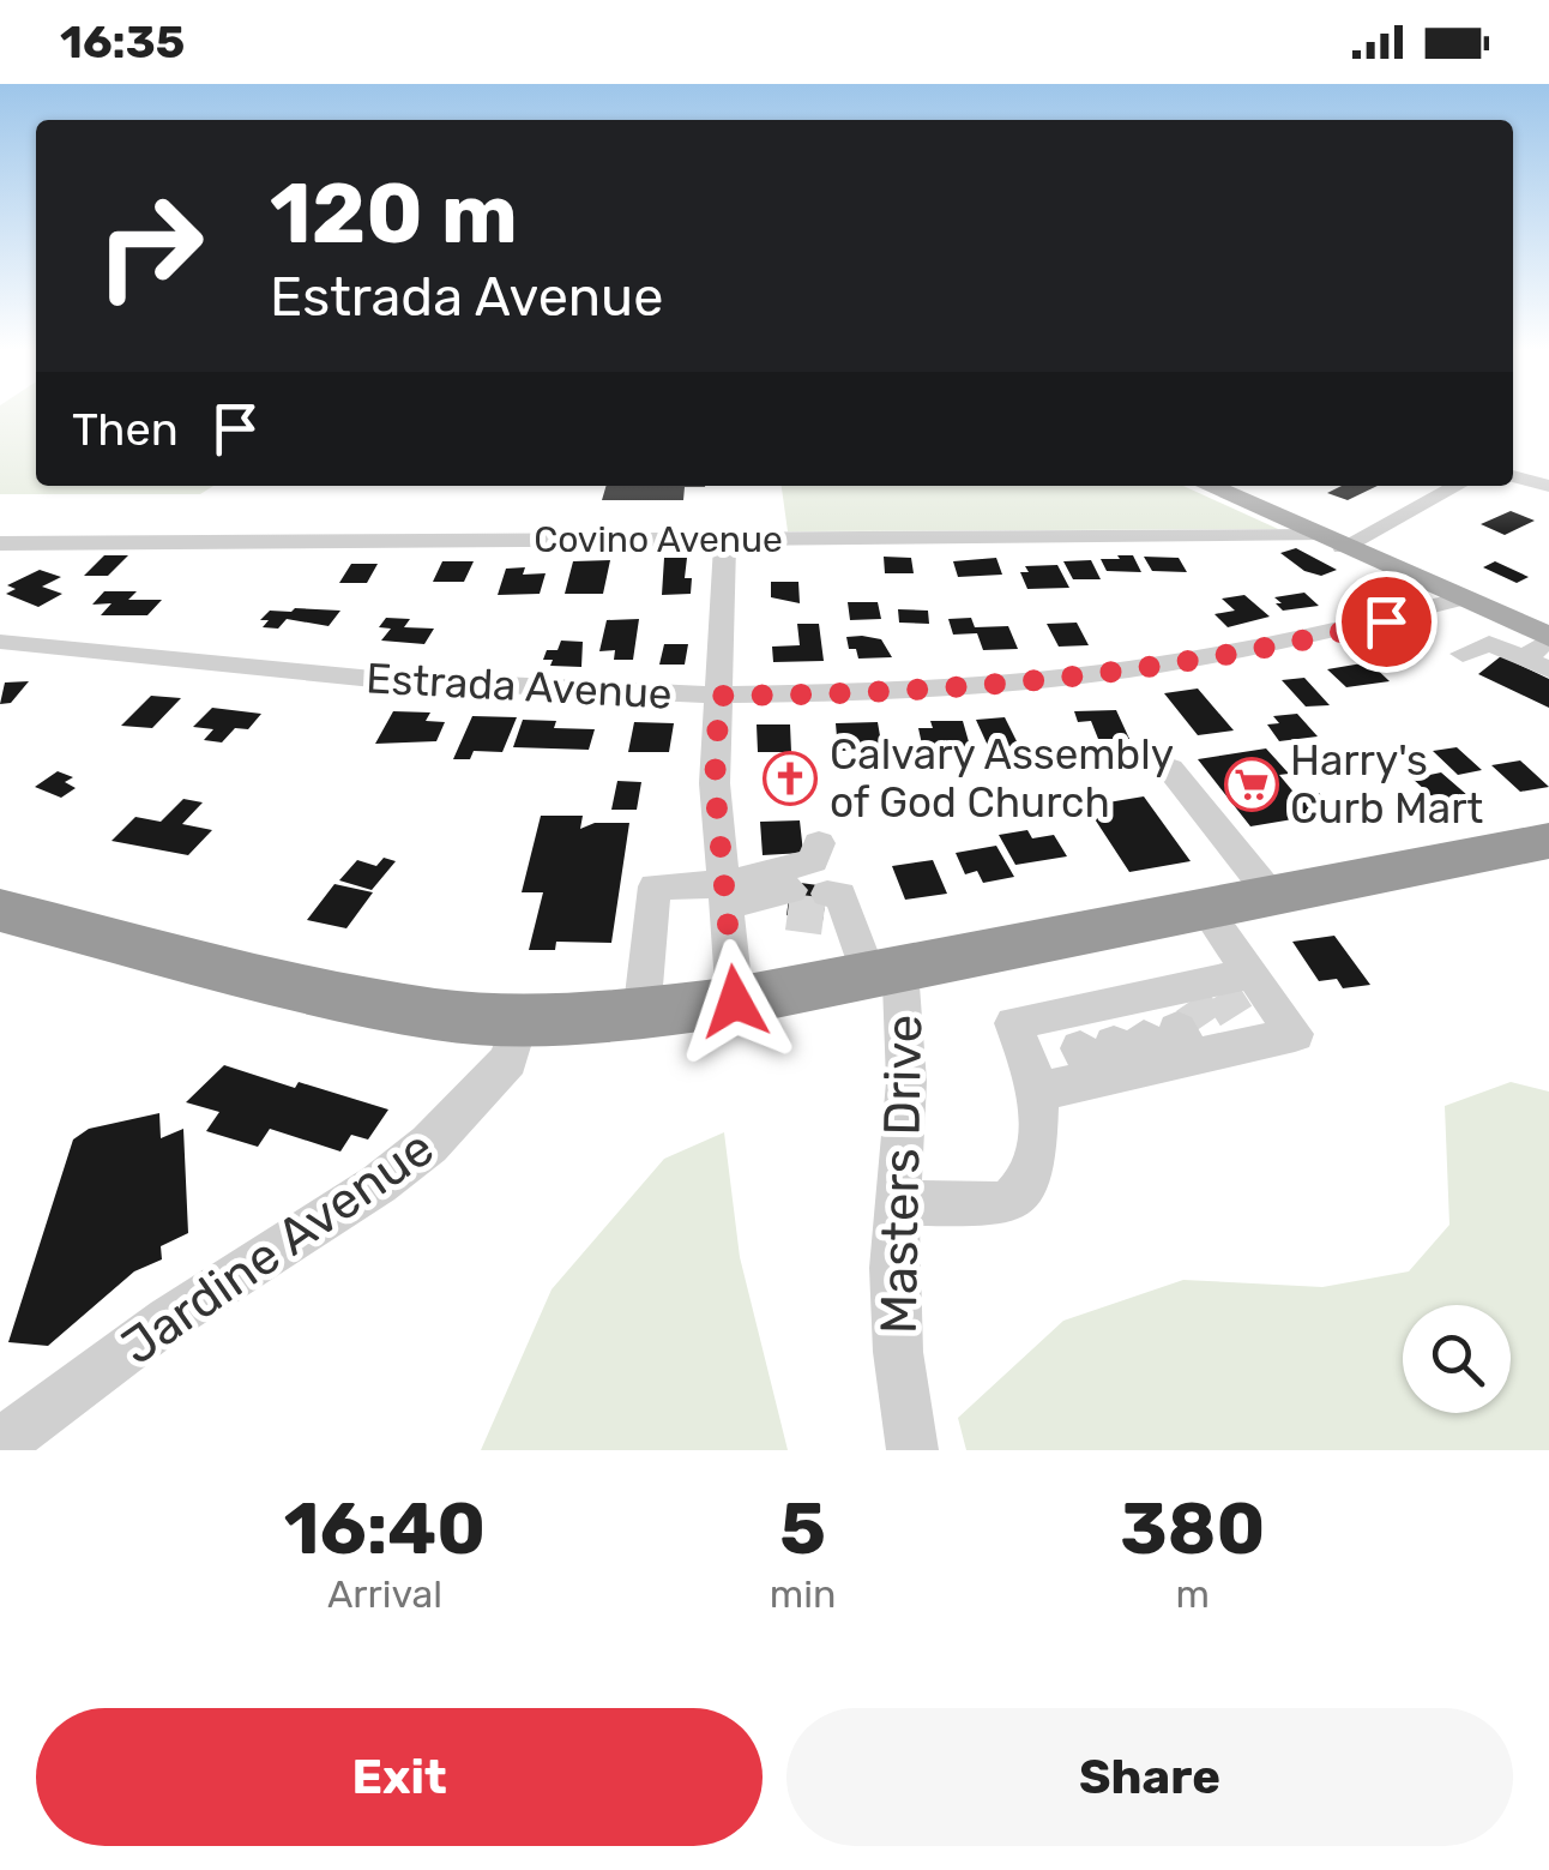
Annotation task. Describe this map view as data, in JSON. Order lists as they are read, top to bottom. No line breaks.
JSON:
{"streets":{"street":["Covino Avenue","Estrada Avenue","Masters Drive","Jardine Avenue"]},"places":{"church":["Calvary Assembly of God Church"],"supermarket":["Harry's Curb Mart"]},"page":{"status":"16:35","turn":["120 m","Estrada Avenue"],"then":"Then","eta":["16:40","Arrival","5","min","380","m"],"buttons":["Exit","Share"]}}
